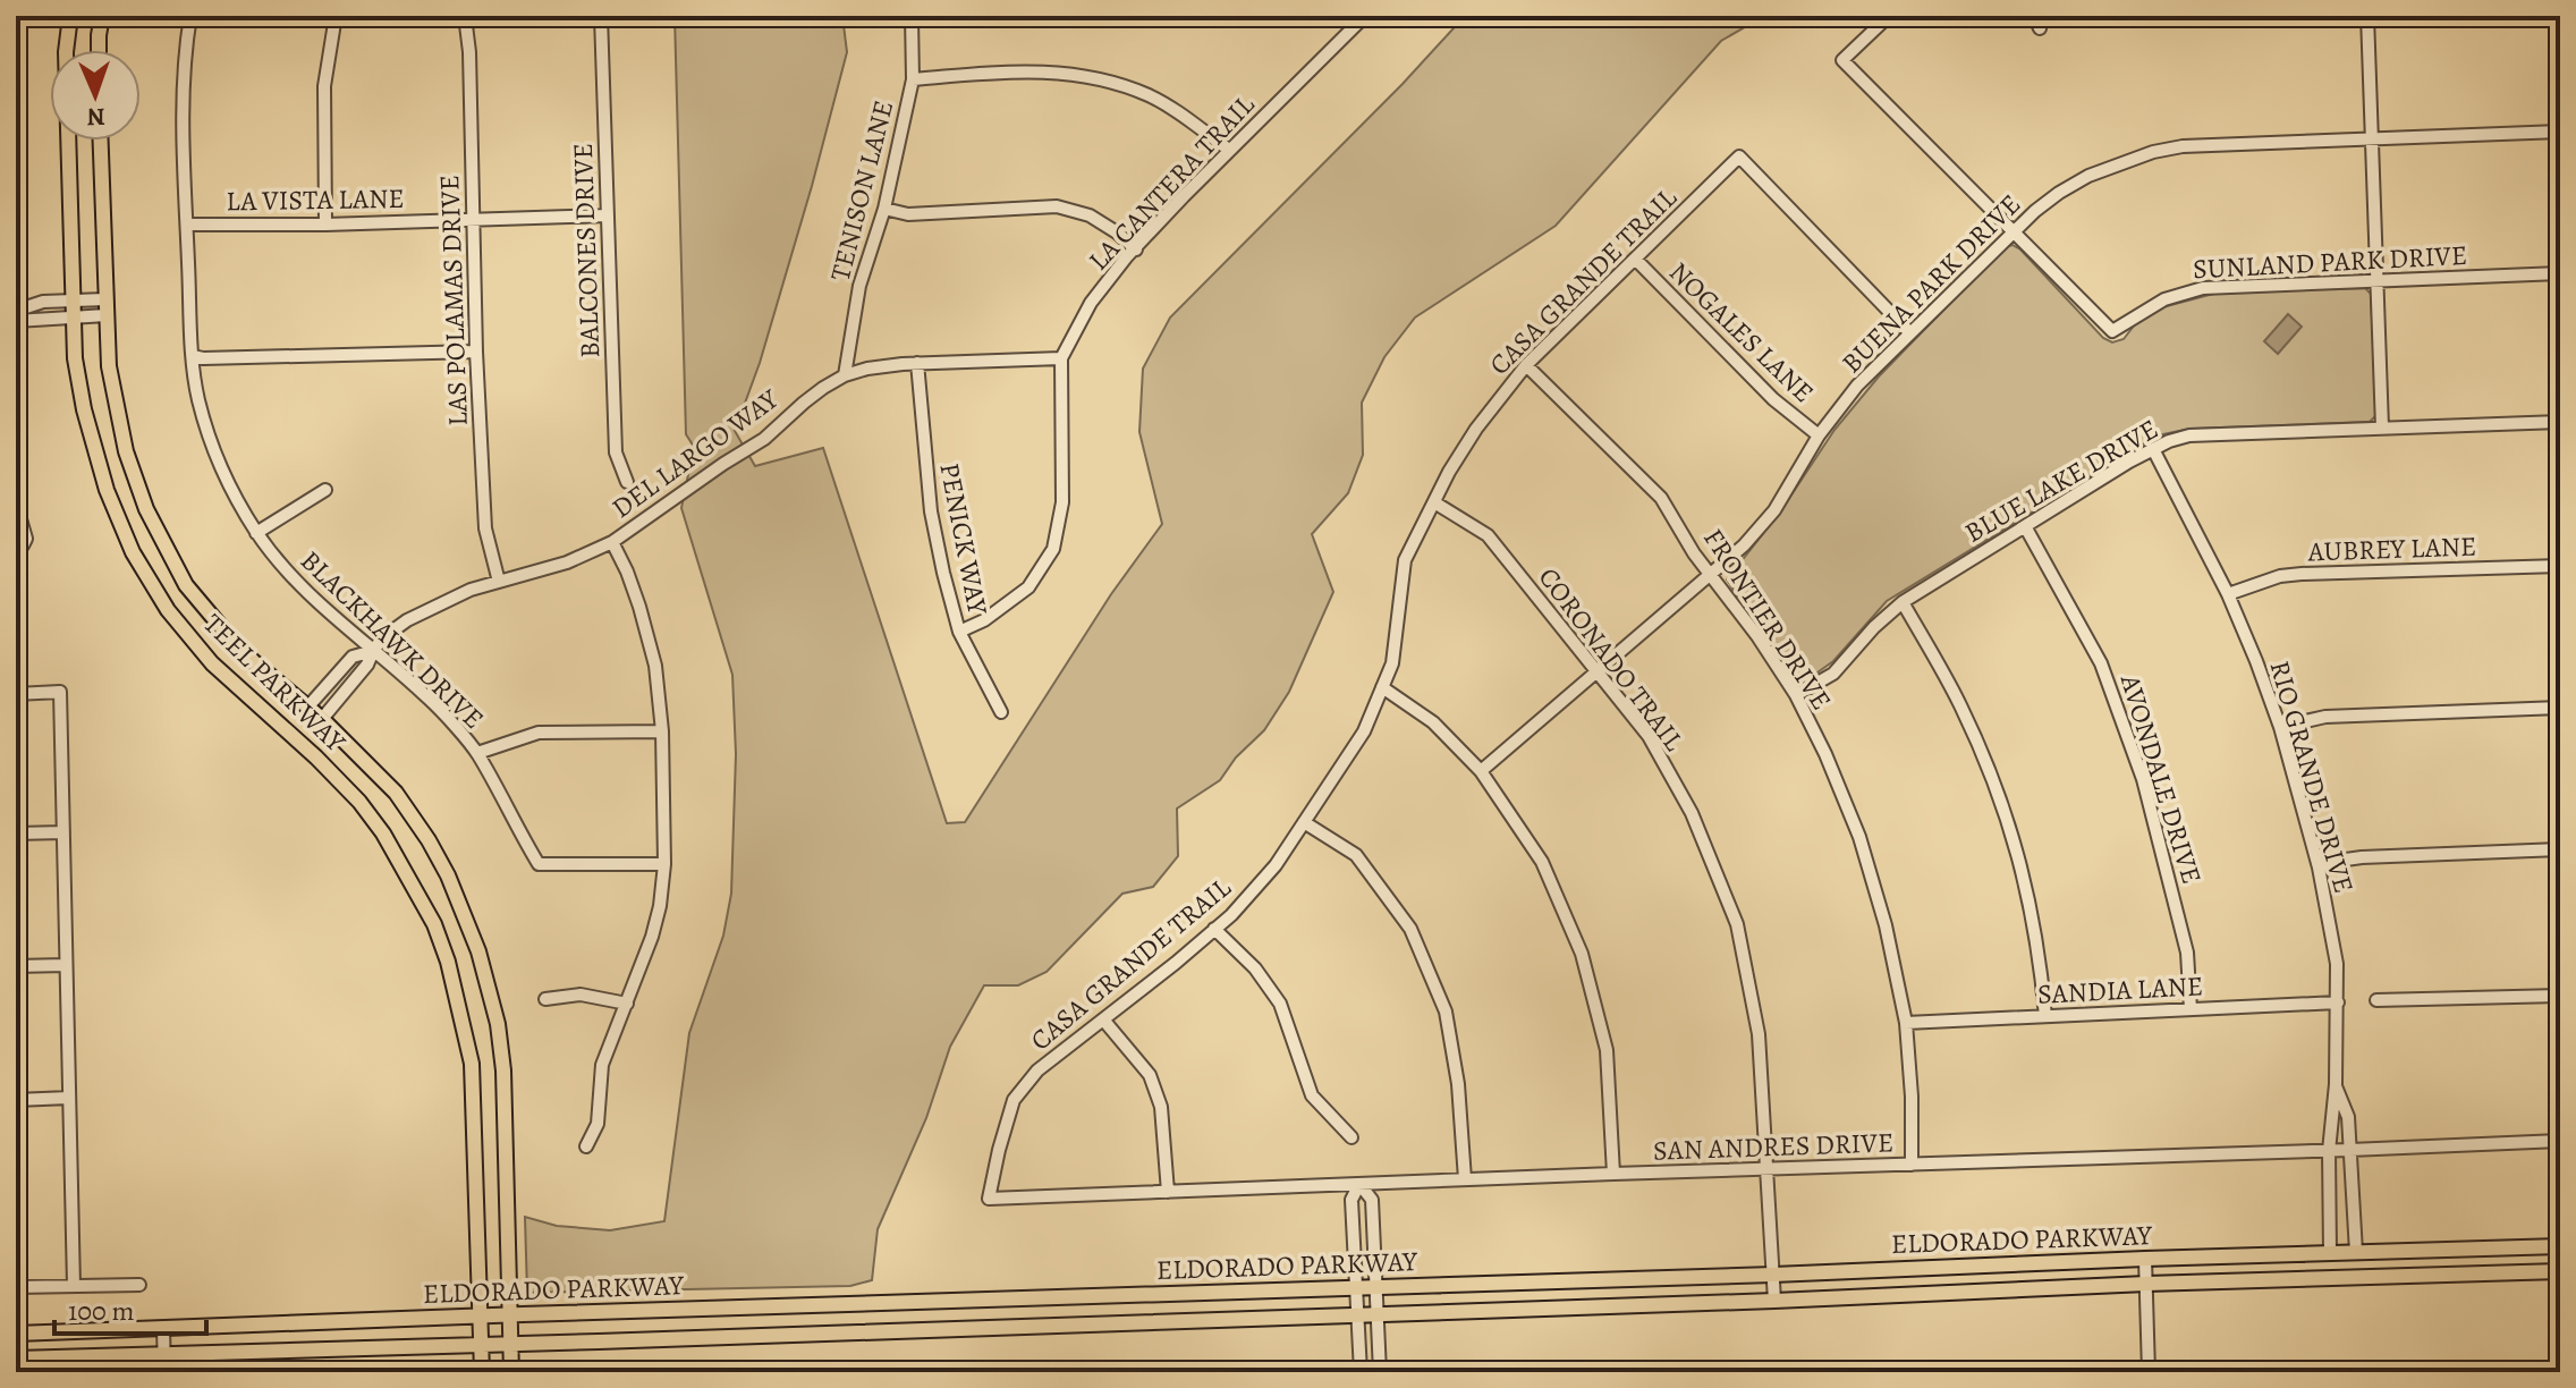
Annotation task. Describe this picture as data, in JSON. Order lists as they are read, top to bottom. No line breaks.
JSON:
{"streets":{"main road":["TEEL PARKWAY","ELDORADO PARKWAY"],"street":["LA CANTERA TRAIL","TENISON LANE","LA VISTA LANE","BALCONES DRIVE","SUNLAND PARK DRIVE","CASA GRANDE TRAIL","BUENA PARK DRIVE","LAS POLAMAS DRIVE","NOGALES LANE","DEL LARGO WAY","BLUE LAKE DRIVE","PENICK WAY","AUBREY LANE","FRONTIER DRIVE","BLACKHAWK DRIVE","CORONADO TRAIL","RIO GRANDE DRIVE","AVONDALE DRIVE","SANDIA LANE","SAN ANDRES DRIVE"]},"crossings":[["LA CANTERA TRAIL","DEL LARGO WAY"],["LA CANTERA TRAIL","PENICK WAY"],["TENISON LANE","DEL LARGO WAY"],["LA VISTA LANE","BALCONES DRIVE"],["LA VISTA LANE","LAS POLAMAS DRIVE"],["LA VISTA LANE","BLACKHAWK DRIVE"],["SUNLAND PARK DRIVE","BUENA PARK DRIVE"],["CASA GRANDE TRAIL","BUENA PARK DRIVE"],["CASA GRANDE TRAIL","NOGALES LANE"],["CASA GRANDE TRAIL","FRONTIER DRIVE"],["CASA GRANDE TRAIL","CORONADO TRAIL"],["CASA GRANDE TRAIL","SAN ANDRES DRIVE"],["BUENA PARK DRIVE","NOGALES LANE"],["BUENA PARK DRIVE","FRONTIER DRIVE"],["BUENA PARK DRIVE","CORONADO TRAIL"],["LAS POLAMAS DRIVE","DEL LARGO WAY"],["DEL LARGO WAY","PENICK WAY"],["DEL LARGO WAY","BLACKHAWK DRIVE"],["DEL LARGO WAY","TEEL PARKWAY"],["BLUE LAKE DRIVE","FRONTIER DRIVE"],["BLUE LAKE DRIVE","RIO GRANDE DRIVE"],["BLUE LAKE DRIVE","AVONDALE DRIVE"],["AUBREY LANE","RIO GRANDE DRIVE"],["FRONTIER DRIVE","SANDIA LANE"],["FRONTIER DRIVE","SAN ANDRES DRIVE"],["CORONADO TRAIL","SAN ANDRES DRIVE"],["CORONADO TRAIL","ELDORADO PARKWAY"],["TEEL PARKWAY","ELDORADO PARKWAY"],["RIO GRANDE DRIVE","SANDIA LANE"],["RIO GRANDE DRIVE","SAN ANDRES DRIVE"],["RIO GRANDE DRIVE","ELDORADO PARKWAY"],["AVONDALE DRIVE","SANDIA LANE"]],"scale_bar":"100 m","north":"bottom"}
